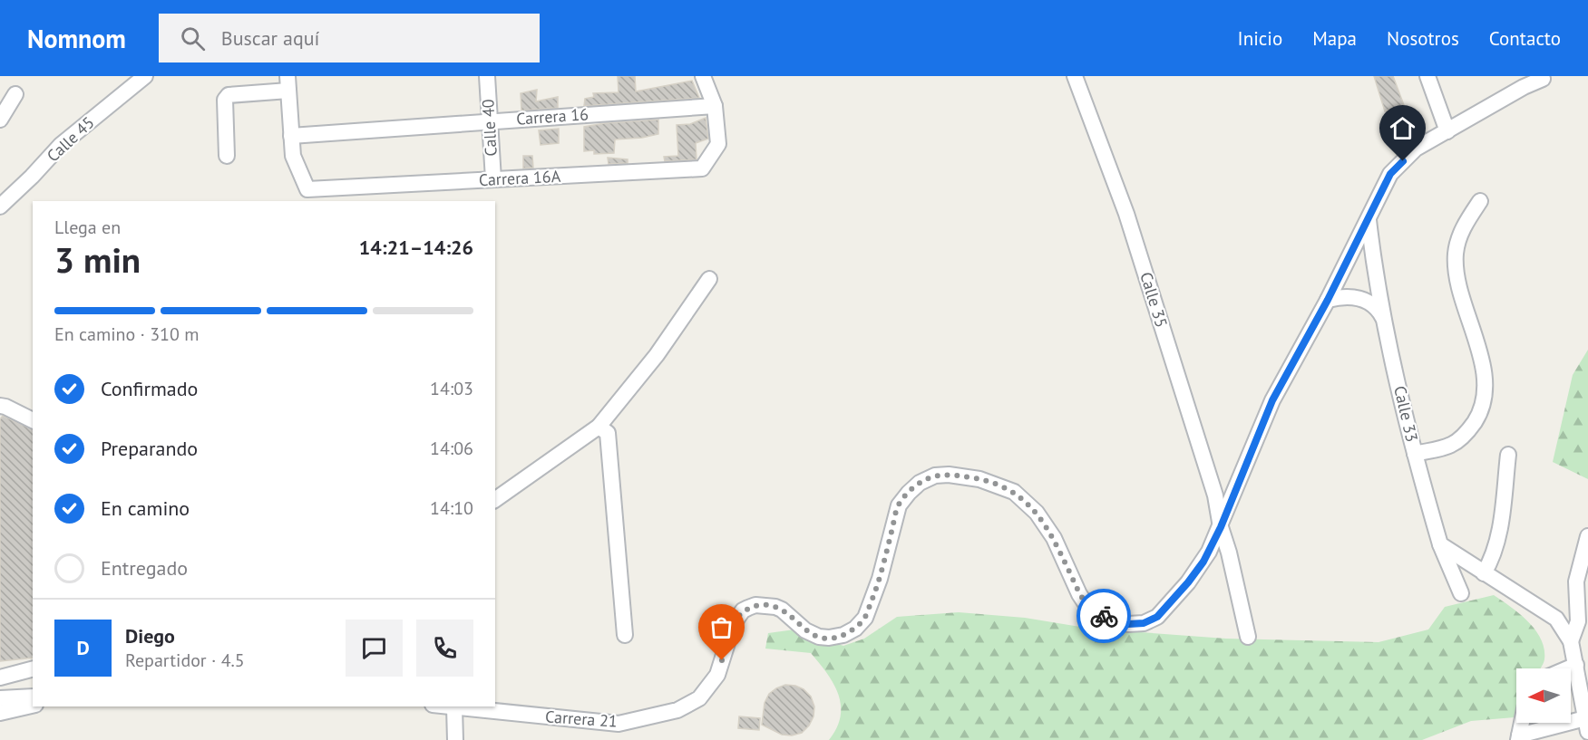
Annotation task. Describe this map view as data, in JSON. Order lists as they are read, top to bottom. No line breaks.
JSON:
{"streets":{"street":["Carrera 16","Calle 40","Calle 45","Carrera 16A","Calle 35","Calle 33","Carrera 21"]},"crossings":[["Carrera 16","Calle 40"],["Carrera 16","Carrera 16A"],["Calle 40","Carrera 16A"],["Calle 35","Carrera 21"],["Calle 33","Carrera 21"]],"north":"left","page":{"header":"Nomnom","search":"Buscar aquí","nav":["Inicio","Mapa","Nosotros","Contacto"],"heading":["3 min","Llega en","14:21–14:26"],"panel":["Diego","Repartidor · 4.5"],"bar":"En camino · 310 m","list":[["Confirmado","14:03"],["Preparando","14:06"],["En camino","14:10"],"Entregado"],"round":"D"}}
